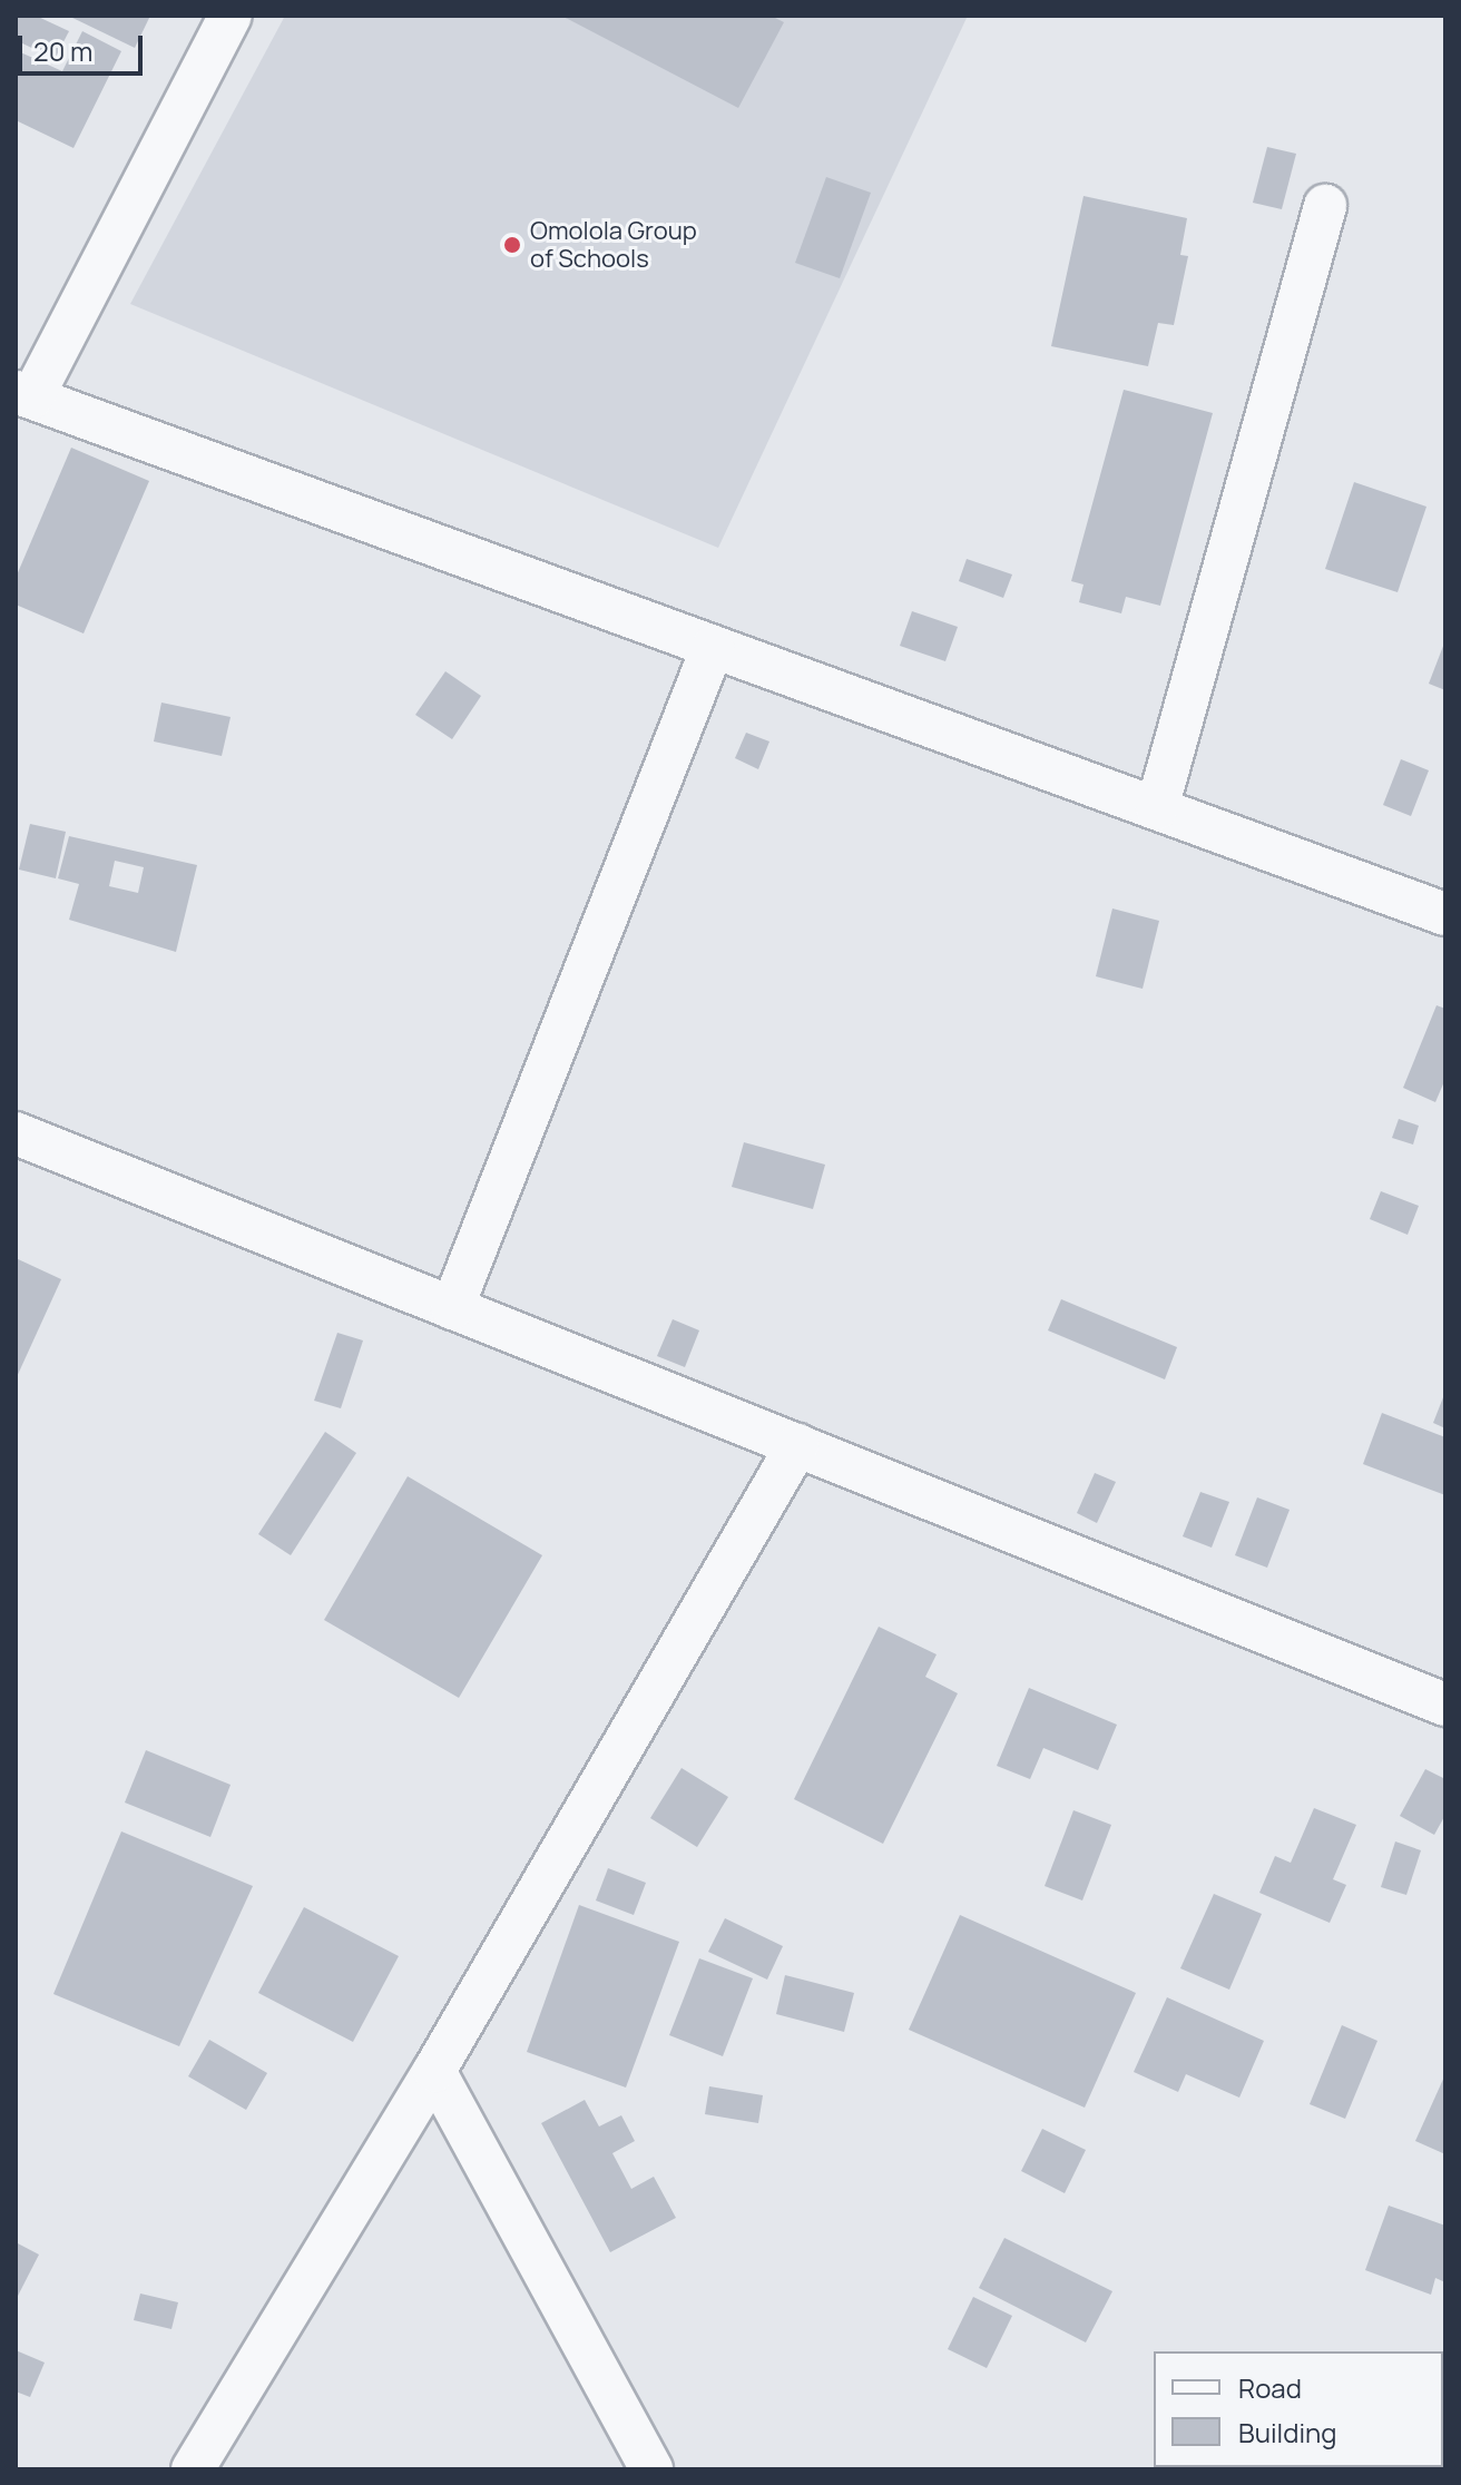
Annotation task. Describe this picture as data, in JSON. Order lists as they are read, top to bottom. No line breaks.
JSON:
{"places":["Omolola Group of Schools"],"legend":["Road","Building"],"scale_bar":"20 m"}
